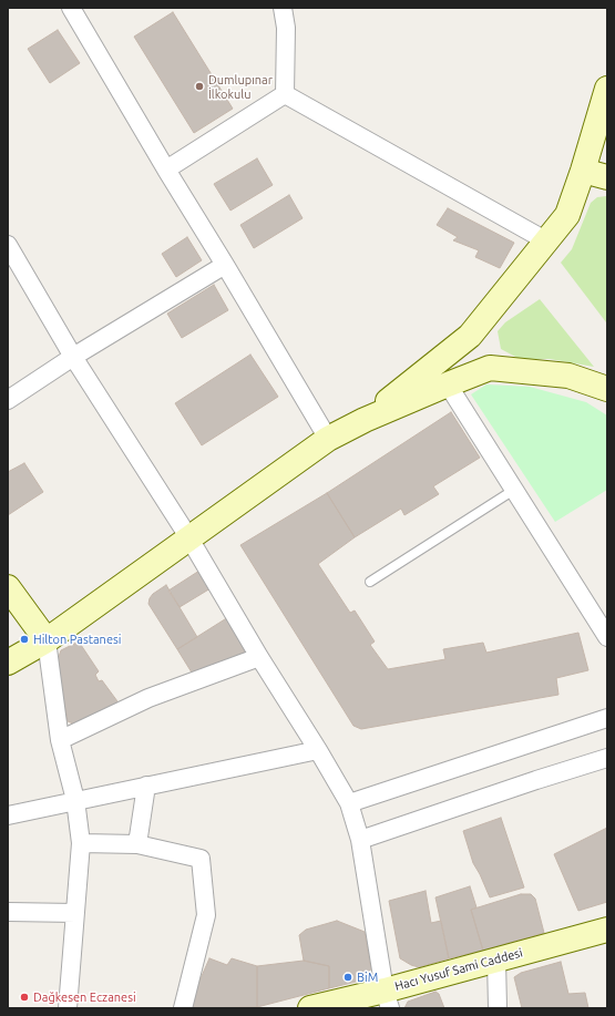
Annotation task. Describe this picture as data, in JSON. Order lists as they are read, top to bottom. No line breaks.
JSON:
{"streets":{"main road":["Hacı Yusuf Sami Caddesi"]},"places":["Dumlupınar İlkokulu","Hilton Pastanesi","BiM","Dağkesen Eczanesi"]}
